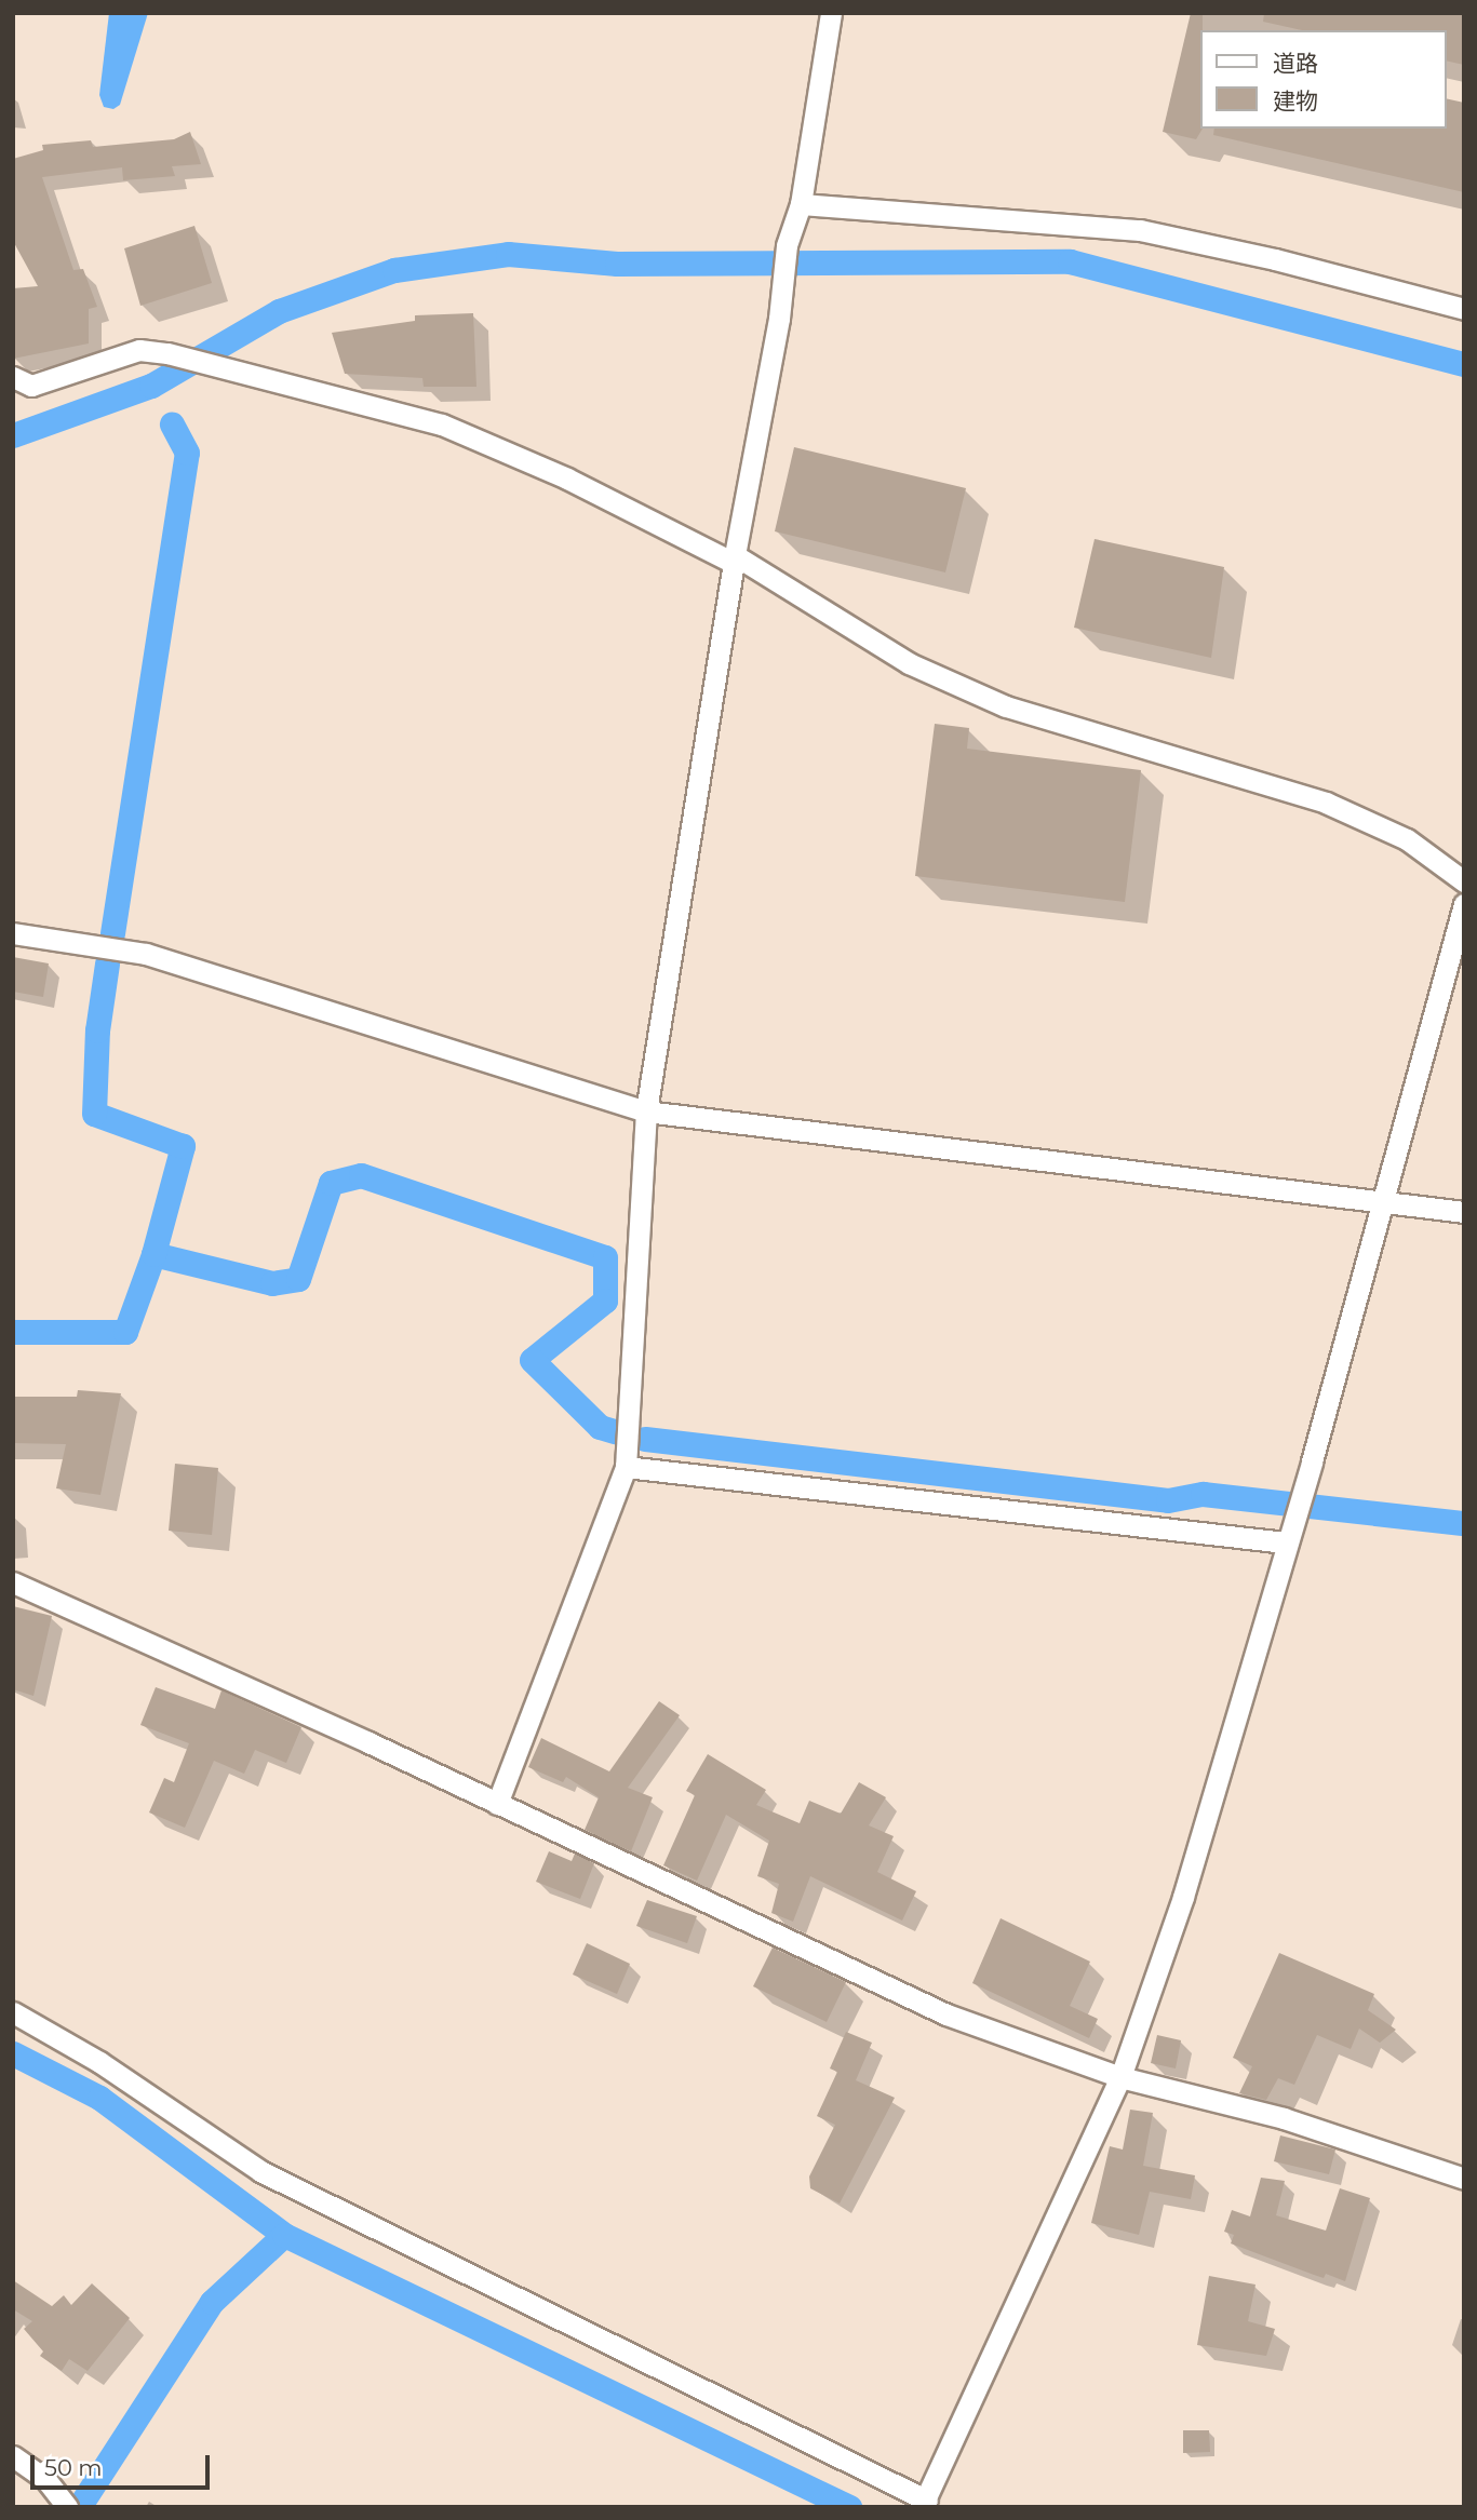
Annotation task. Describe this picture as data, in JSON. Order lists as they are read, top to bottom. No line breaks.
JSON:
{"legend":["道路","建物"],"scale_bar":"50 m"}
